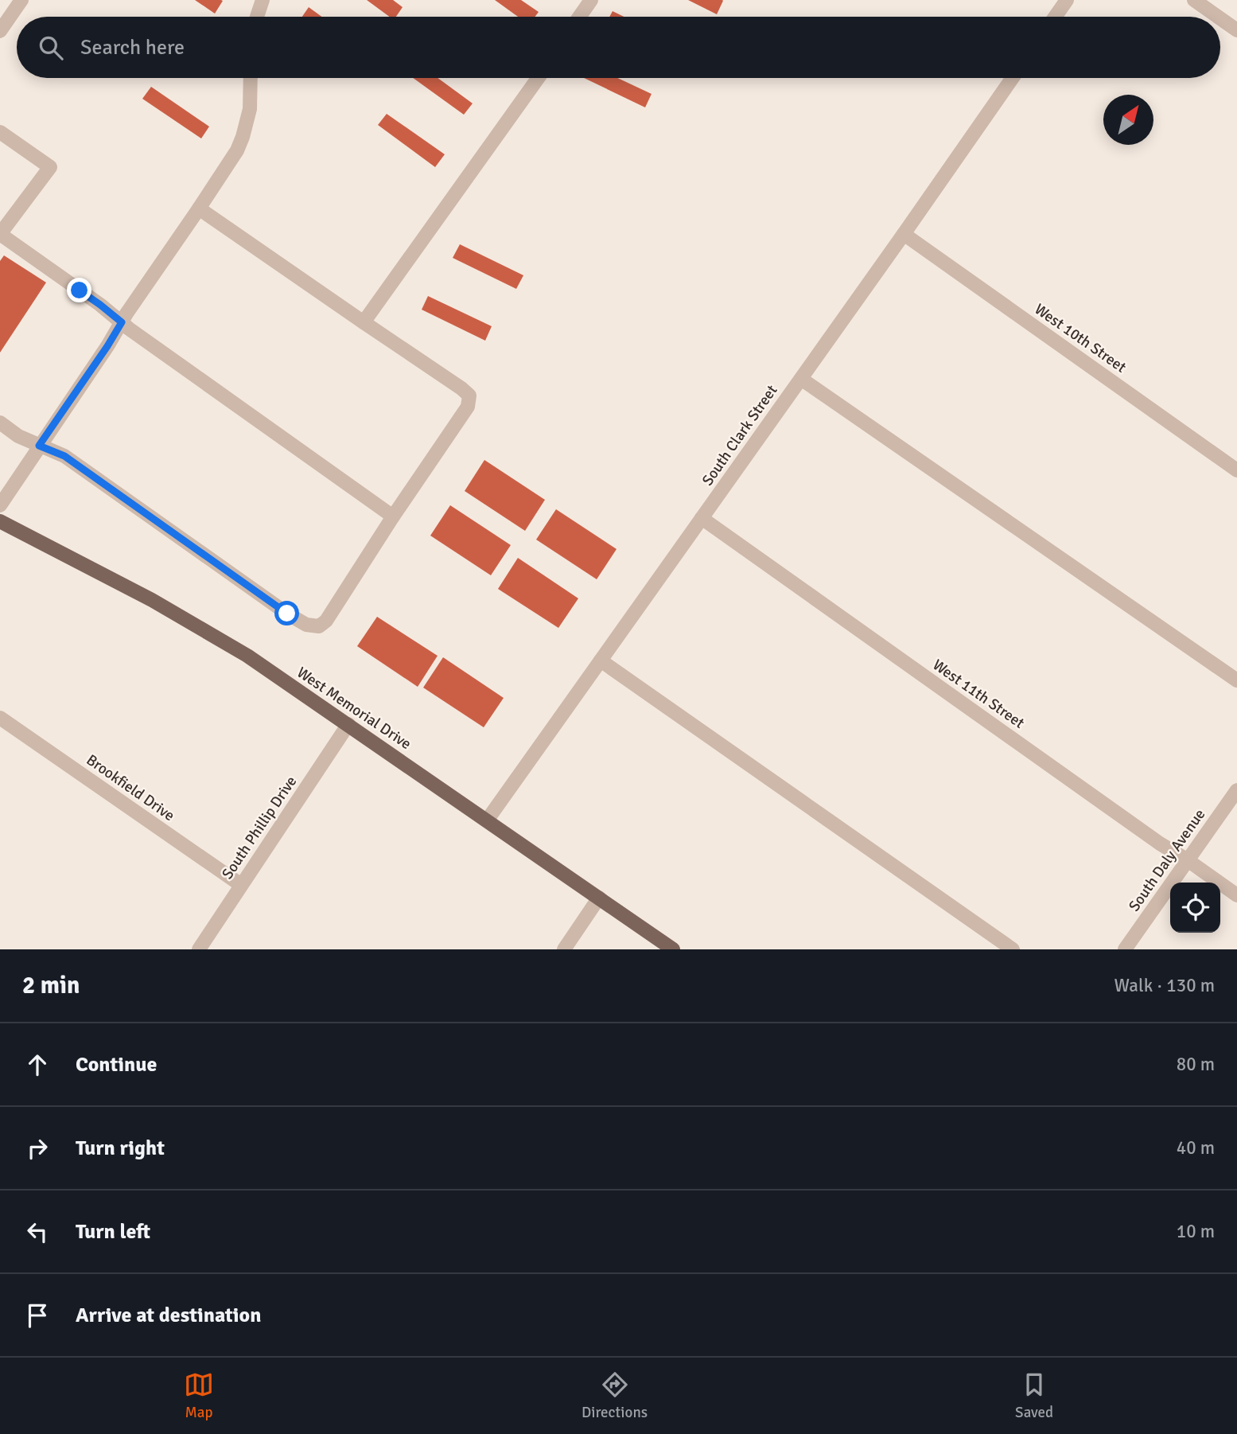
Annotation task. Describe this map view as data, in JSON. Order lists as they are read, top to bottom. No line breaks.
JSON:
{"streets":{"main road":["West Memorial Drive"],"street":["West 10th Street","South Clark Street","West 11th Street","Brookfield Drive","South Phillip Drive","South Daly Avenue"]},"crossings":[["West 10th Street","South Clark Street"],["South Clark Street","West 11th Street"],["South Clark Street","West Memorial Drive"],["West 11th Street","South Daly Avenue"],["West Memorial Drive","South Phillip Drive"],["Brookfield Drive","South Phillip Drive"]],"north":"top right","page":{"search":"Search here","heading":["2 min","Walk · 130 m"],"list":[["Continue","80 m"],["Turn right","40 m"],["Turn left","10 m"],"Arrive at destination"],"nav":["Map","Directions","Saved"]}}
